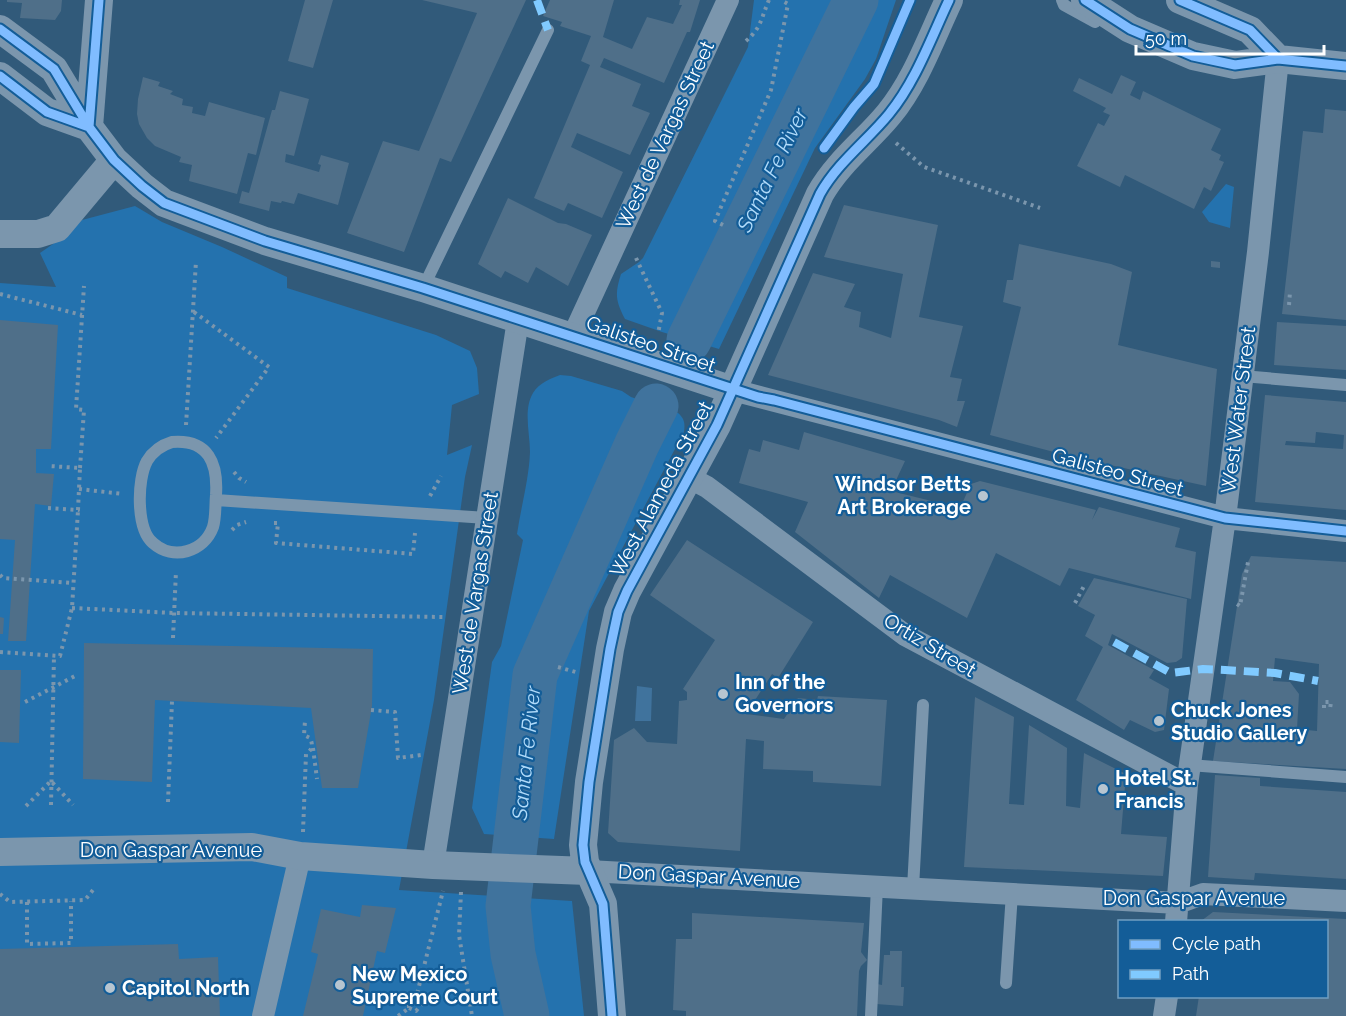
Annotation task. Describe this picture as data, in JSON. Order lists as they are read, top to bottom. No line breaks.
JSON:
{"streets":{"street":["West de Vargas Street","Galisteo Street","West Water Street","West Alameda Street","Ortiz Street","Don Gaspar Avenue"]},"crossings":[["West de Vargas Street","Galisteo Street"],["West de Vargas Street","Don Gaspar Avenue"],["Galisteo Street","West Water Street"],["Galisteo Street","West Alameda Street"],["West Water Street","Ortiz Street"],["West Water Street","Don Gaspar Avenue"],["West Alameda Street","Ortiz Street"],["West Alameda Street","Don Gaspar Avenue"]],"water":["Santa Fe River"],"places":["Windsor Betts Art Brokerage","Inn of the Governors","Chuck Jones Studio Gallery","Hotel St. Francis","New Mexico Supreme Court","Capitol North"],"legend":["Cycle path","Path"],"scale_bar":"50 m"}
